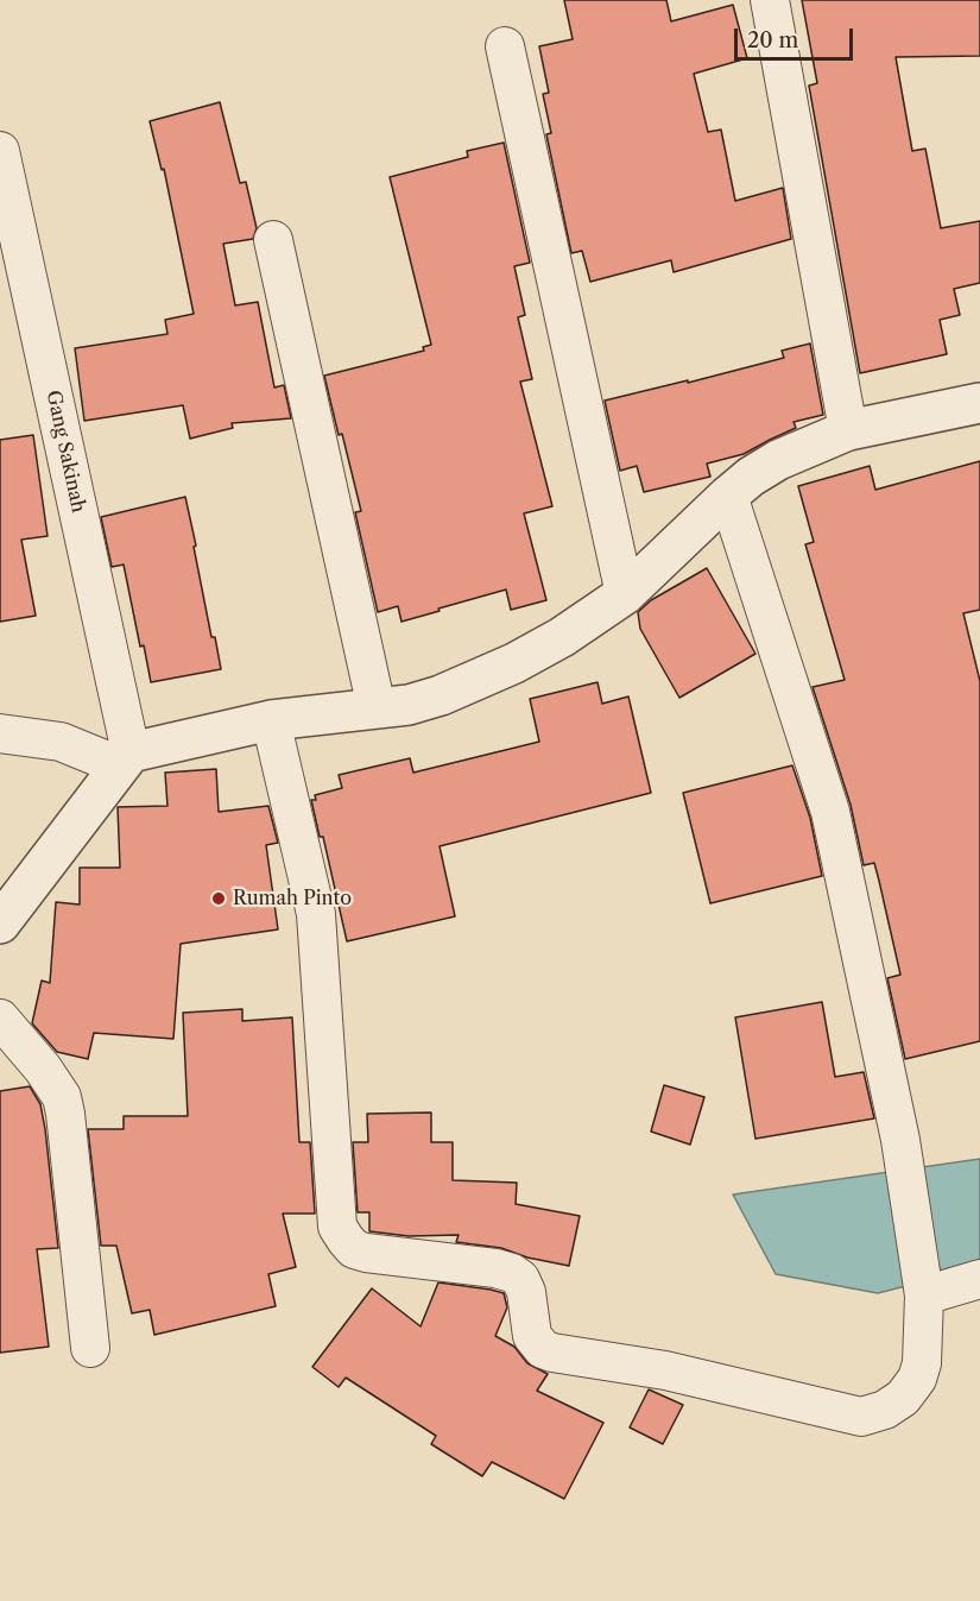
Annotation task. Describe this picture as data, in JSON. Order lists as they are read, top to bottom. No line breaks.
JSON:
{"streets":{"street":["Gang Sakinah"]},"places":["Rumah Pinto"],"scale_bar":"20 m"}
